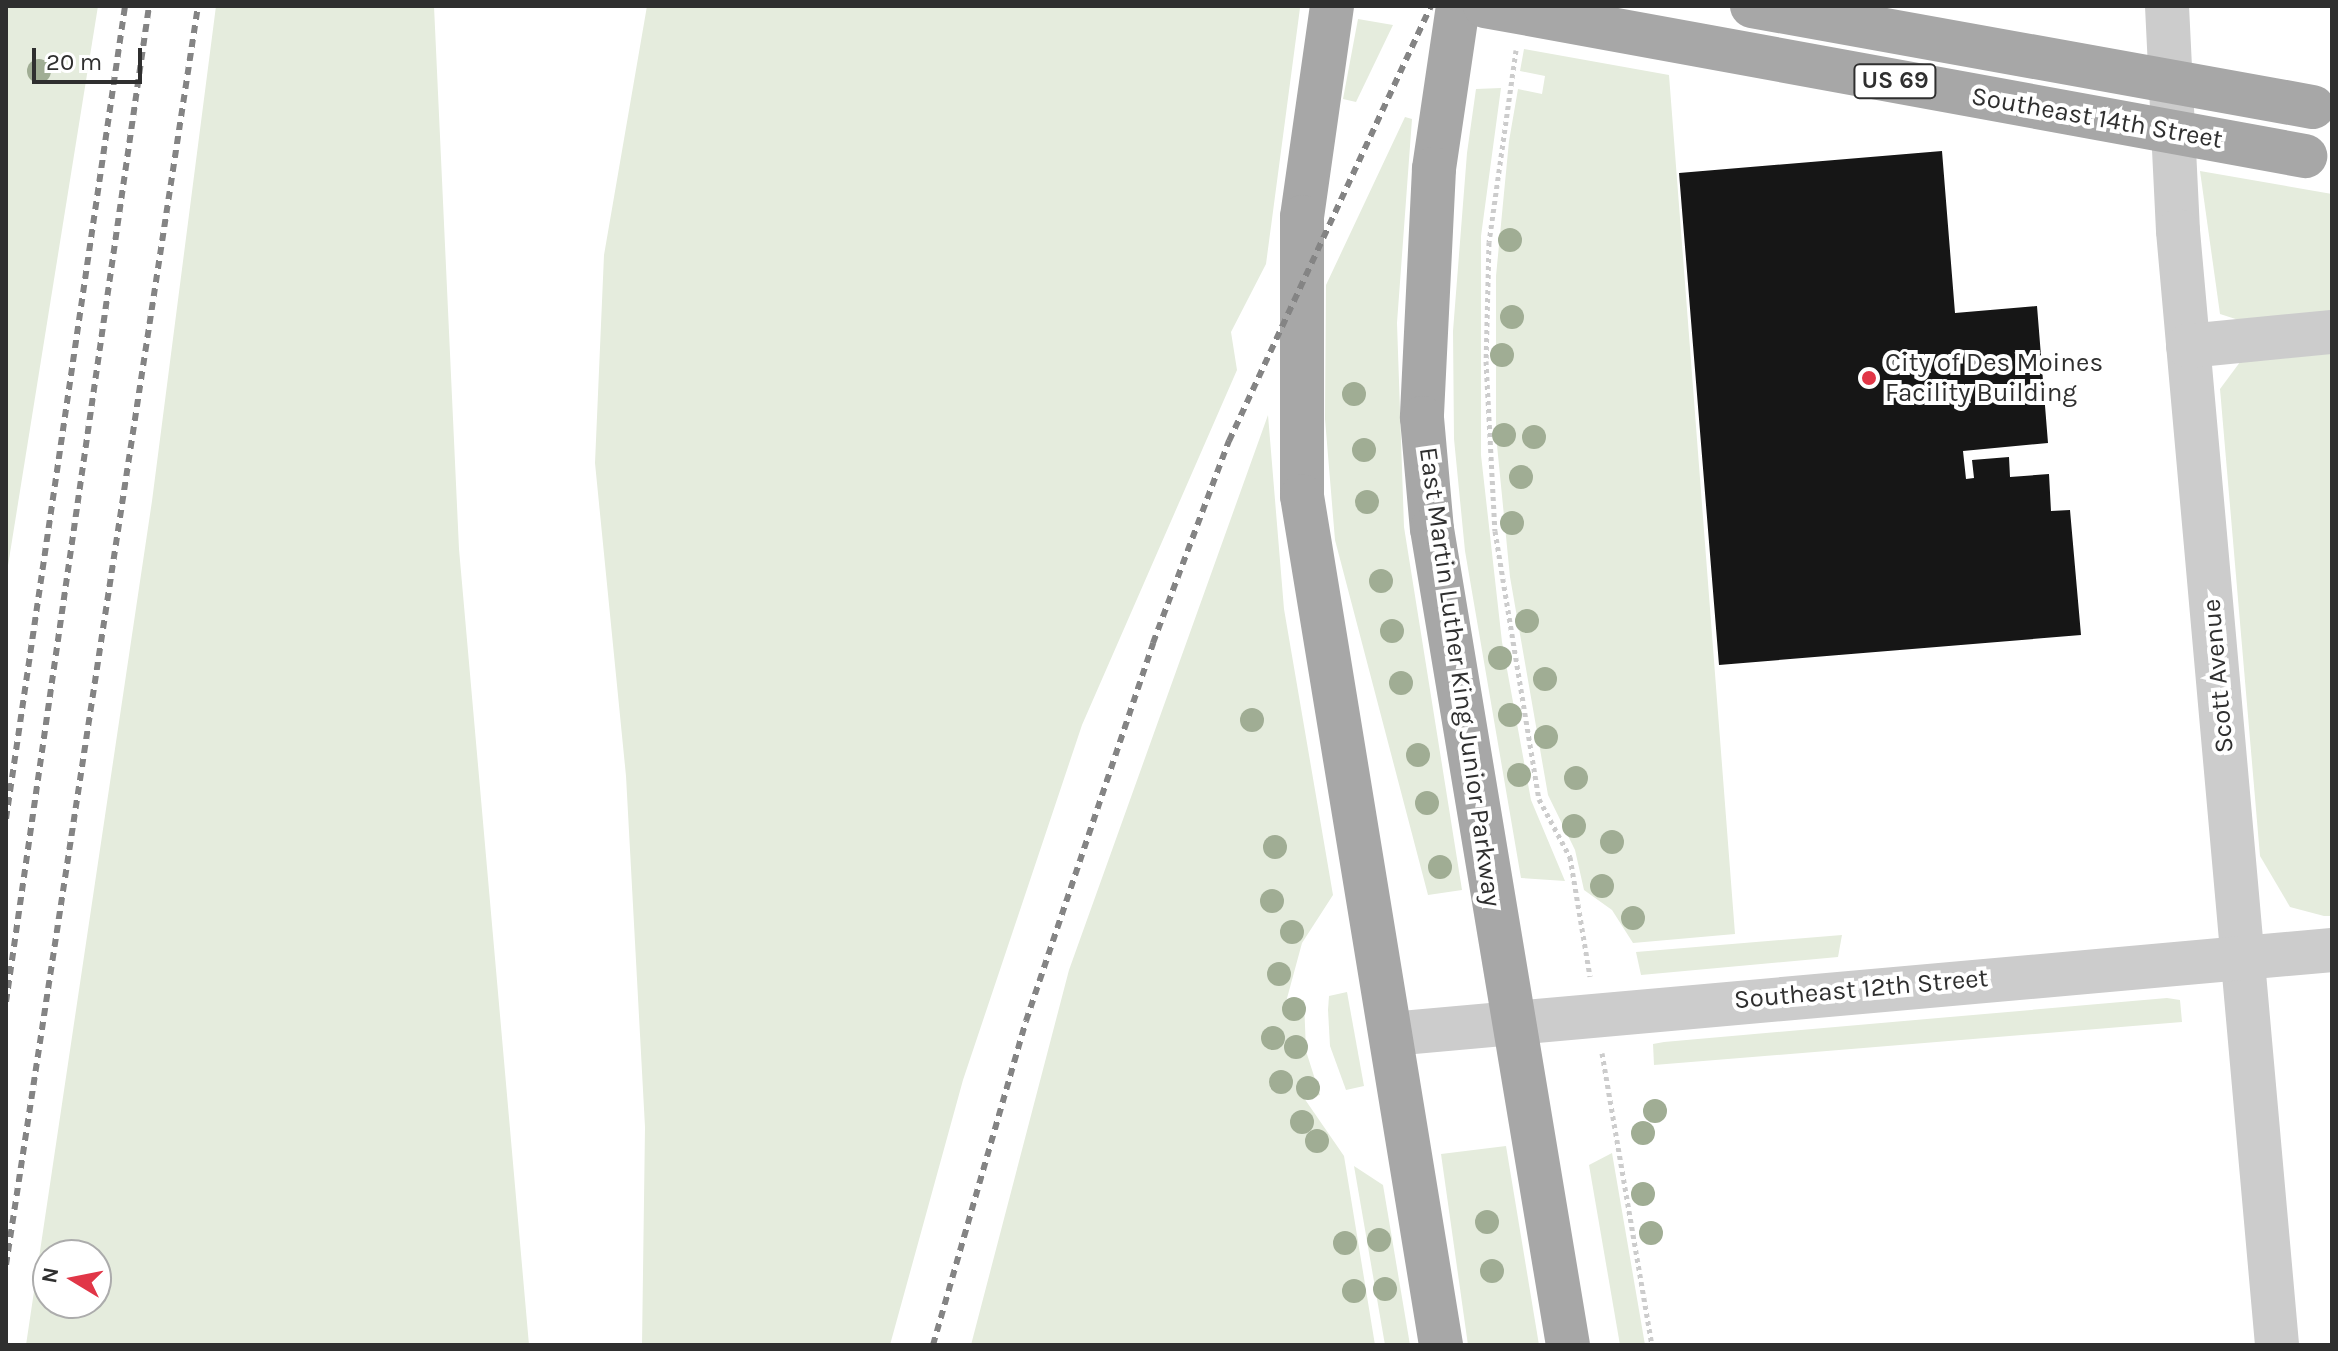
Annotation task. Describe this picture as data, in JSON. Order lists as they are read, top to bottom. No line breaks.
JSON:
{"streets":{"main road":["US 69","Southeast 14th Street","East Martin Luther King Junior Parkway"],"street":["Scott Avenue","Southeast 12th Street"]},"crossings":[["Scott Avenue","Southeast 12th Street"],["East Martin Luther King Junior Parkway","Southeast 12th Street"]],"places":["City of Des Moines Facility Building"],"scale_bar":"20 m","north":"left"}
